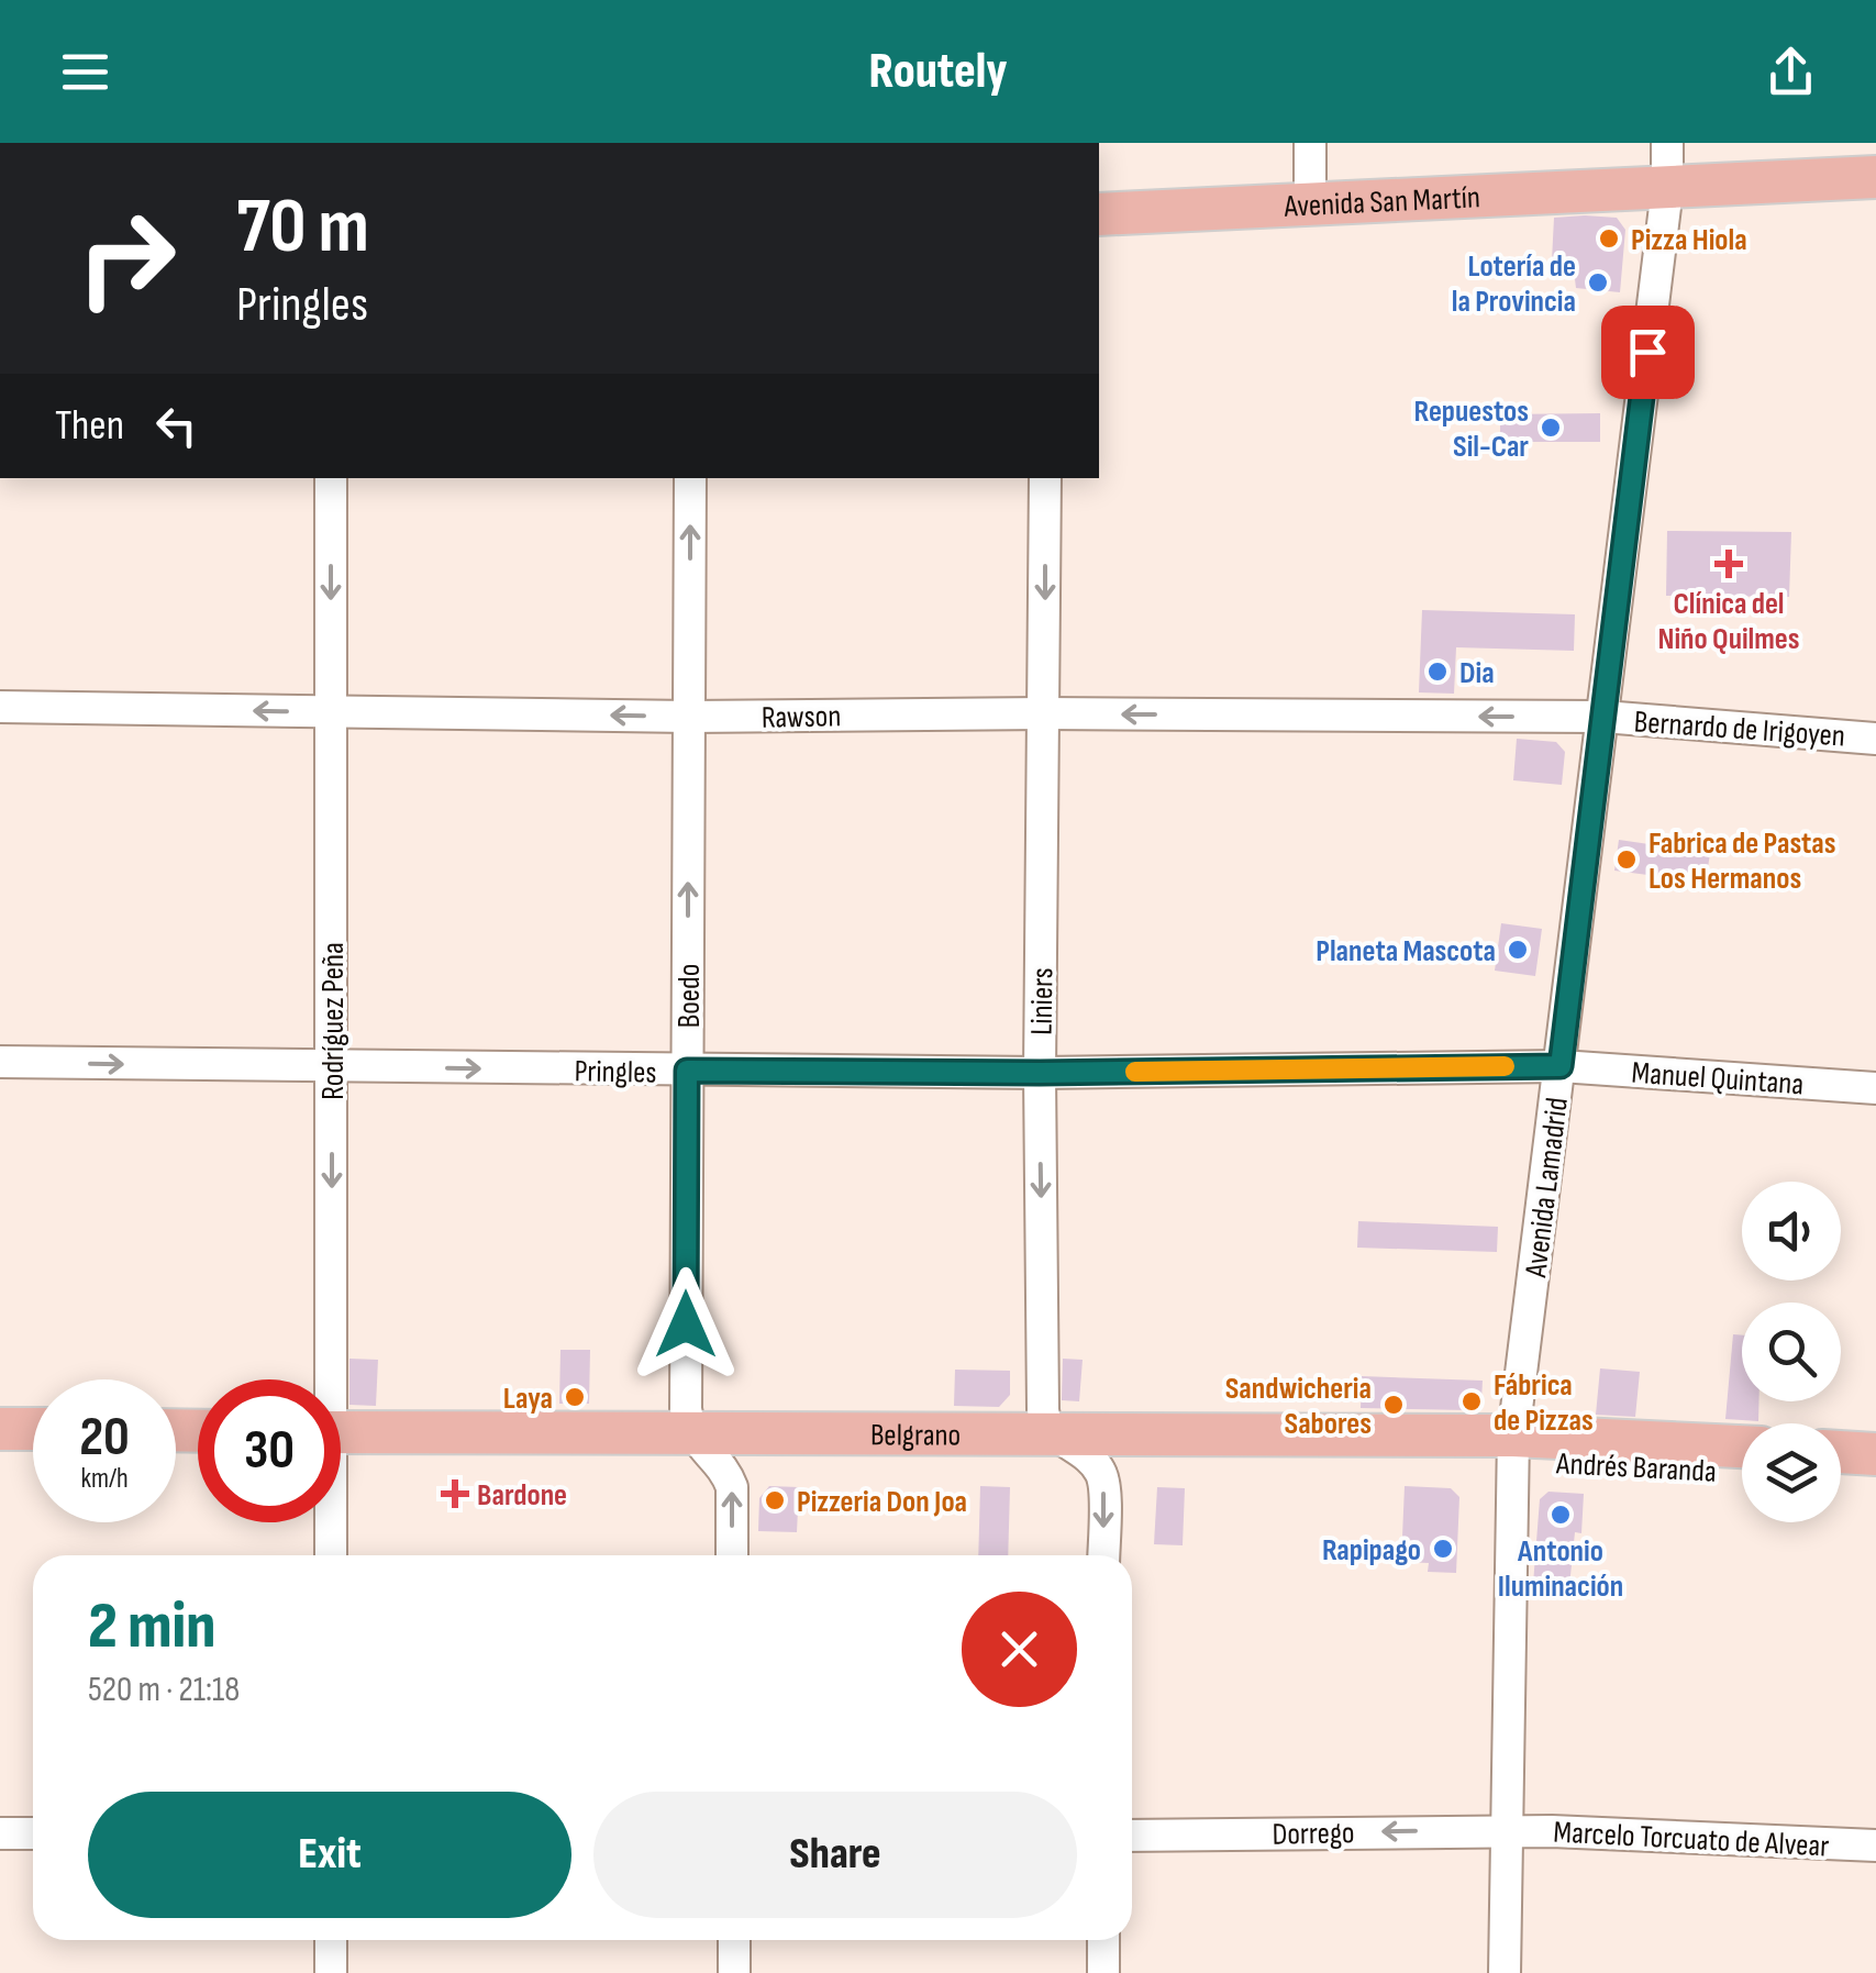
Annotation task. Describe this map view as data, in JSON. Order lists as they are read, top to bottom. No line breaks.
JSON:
{"streets":{"main road":["Avenida San Martín","Belgrano","Andrés Baranda"],"street":["Rawson","Bernardo de Irigoyen","Boedo","Liniers","Rodríguez Peña","Pringles","Manuel Quintana","Avenida Lamadrid","Dorrego","Marcelo Torcuato de Alvear"]},"crossings":[["Avenida San Martín","Avenida Lamadrid"],["Rawson","Bernardo de Irigoyen"],["Rawson","Boedo"],["Rawson","Liniers"],["Rawson","Rodríguez Peña"],["Rawson","Avenida Lamadrid"],["Bernardo de Irigoyen","Avenida Lamadrid"],["Boedo","Pringles"],["Boedo","Belgrano"],["Liniers","Pringles"],["Liniers","Belgrano"],["Rodríguez Peña","Pringles"],["Pringles","Manuel Quintana"],["Pringles","Avenida Lamadrid"],["Manuel Quintana","Avenida Lamadrid"],["Avenida Lamadrid","Belgrano"],["Avenida Lamadrid","Andrés Baranda"],["Avenida Lamadrid","Dorrego"],["Avenida Lamadrid","Marcelo Torcuato de Alvear"],["Belgrano","Andrés Baranda"],["Dorrego","Marcelo Torcuato de Alvear"]],"one_way":["Rawson","Boedo","Liniers","Rodríguez Peña","Pringles","Dorrego"],"places":{"other":["Pizza Hiola","Lotería de la Provincia","Repuestos Sil-Car","Dia","Fabrica de Pastas Los Hermanos","Planeta Mascota","Laya","Fábrica de Pizzas","Sandwicheria Sabores","Pizzeria Don Joa","Antonio Iluminación","Rapipago"],"health":["Clínica del Niño Quilmes","Bardone"]},"page":{"header":"Routely","turn":["70 m","Pringles"],"then":"Then","speed":"20 km/h","limit":"30","heading":["2 min","520 m · 21:18"],"buttons":["Exit","Share"]}}
